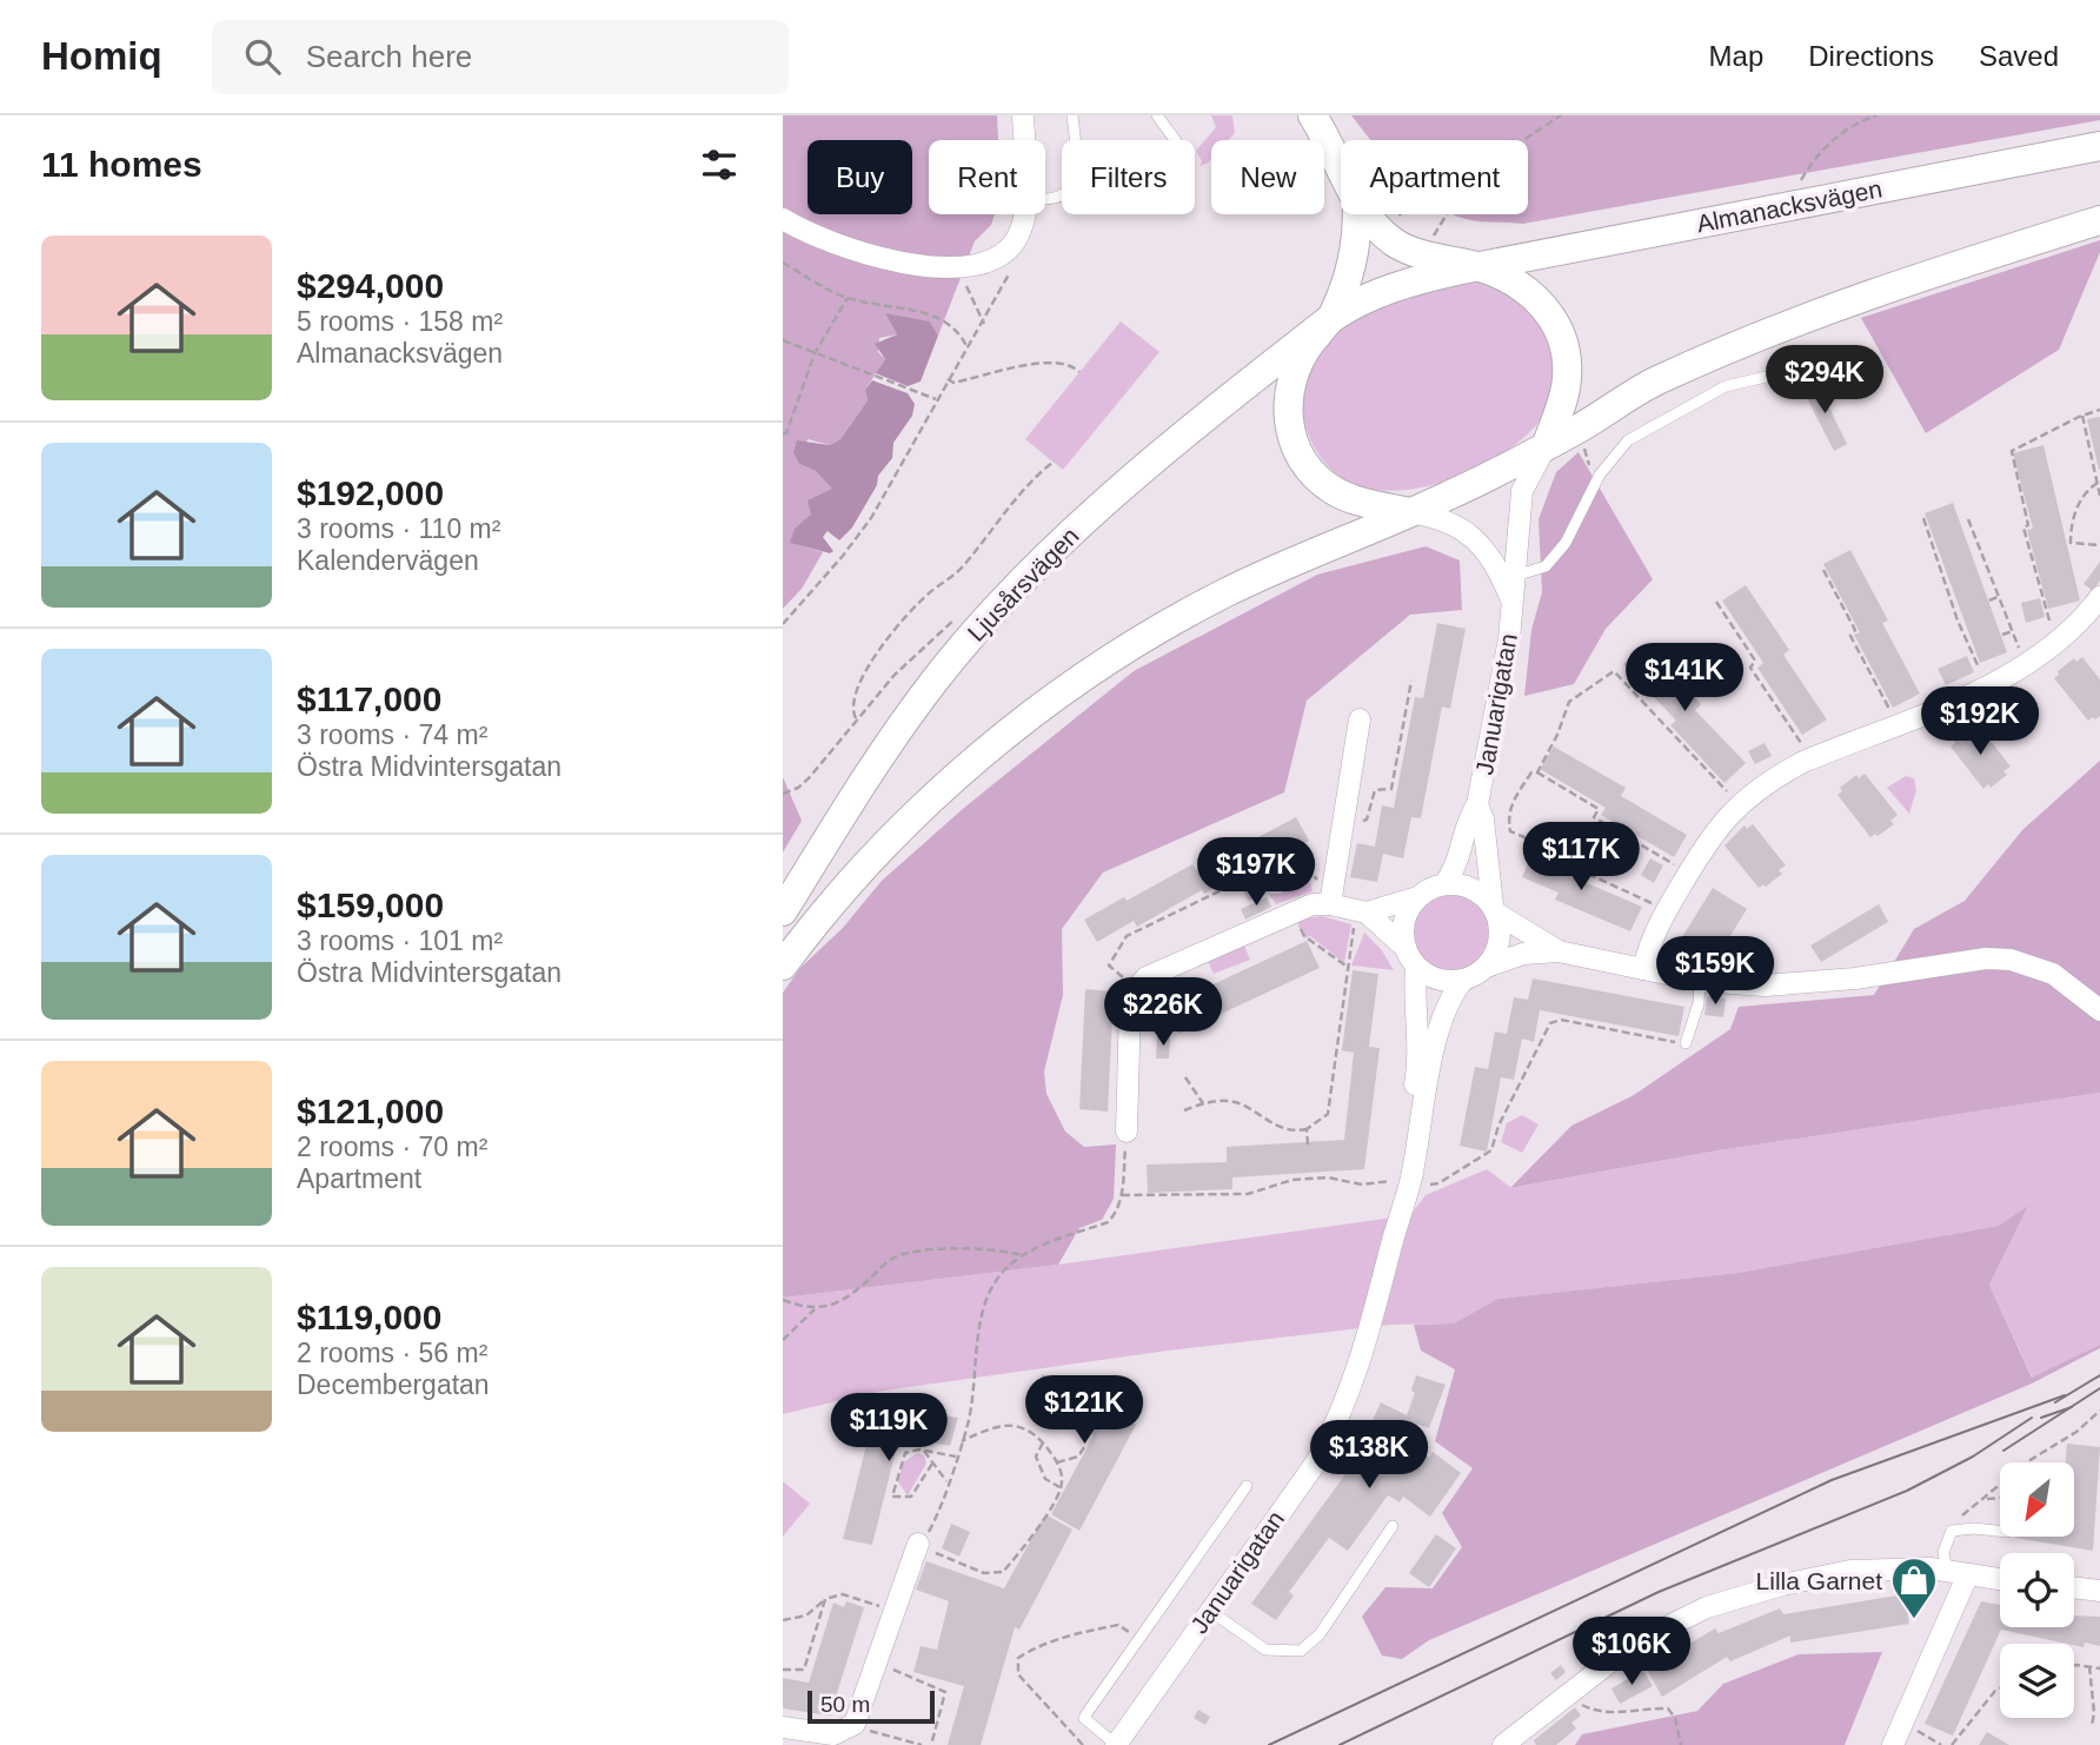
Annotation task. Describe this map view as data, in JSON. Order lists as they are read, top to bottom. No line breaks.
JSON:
{"streets":{"main road":["Almanacksvägen","Ljusårsvägen"],"street":["Januarigatan"]},"crossings":[["Almanacksvägen","Ljusårsvägen"],["Almanacksvägen","Januarigatan"],["Ljusårsvägen","Januarigatan"]],"places":{"shop":["Lilla Garnet"]},"scale_bar":"50 m","north":"bottom left","page":{"header":"Homiq","search":"Search here","nav":["Map","Directions","Saved"],"heading":"11 homes","chip":["Buy","Rent","Filters","New","Apartment"],"list":[{"name":"$294,000","note":"5 rooms · 158 m² · Almanacksvägen"},{"name":"$192,000","note":"3 rooms · 110 m² · Kalendervägen"},{"name":"$117,000","note":"3 rooms · 74 m² · Östra Midvintersgatan"},{"name":"$159,000","note":"3 rooms · 101 m² · Östra Midvintersgatan"},{"name":"$121,000","note":"2 rooms · 70 m² · Apartment"},{"name":"$119,000","note":"2 rooms · 56 m² · Decembergatan"}],"price":["$294K","$141K","$192K","$117K","$197K","$159K","$226K","$121K","$119K","$138K","$106K"],"scale":"50 m"}}
